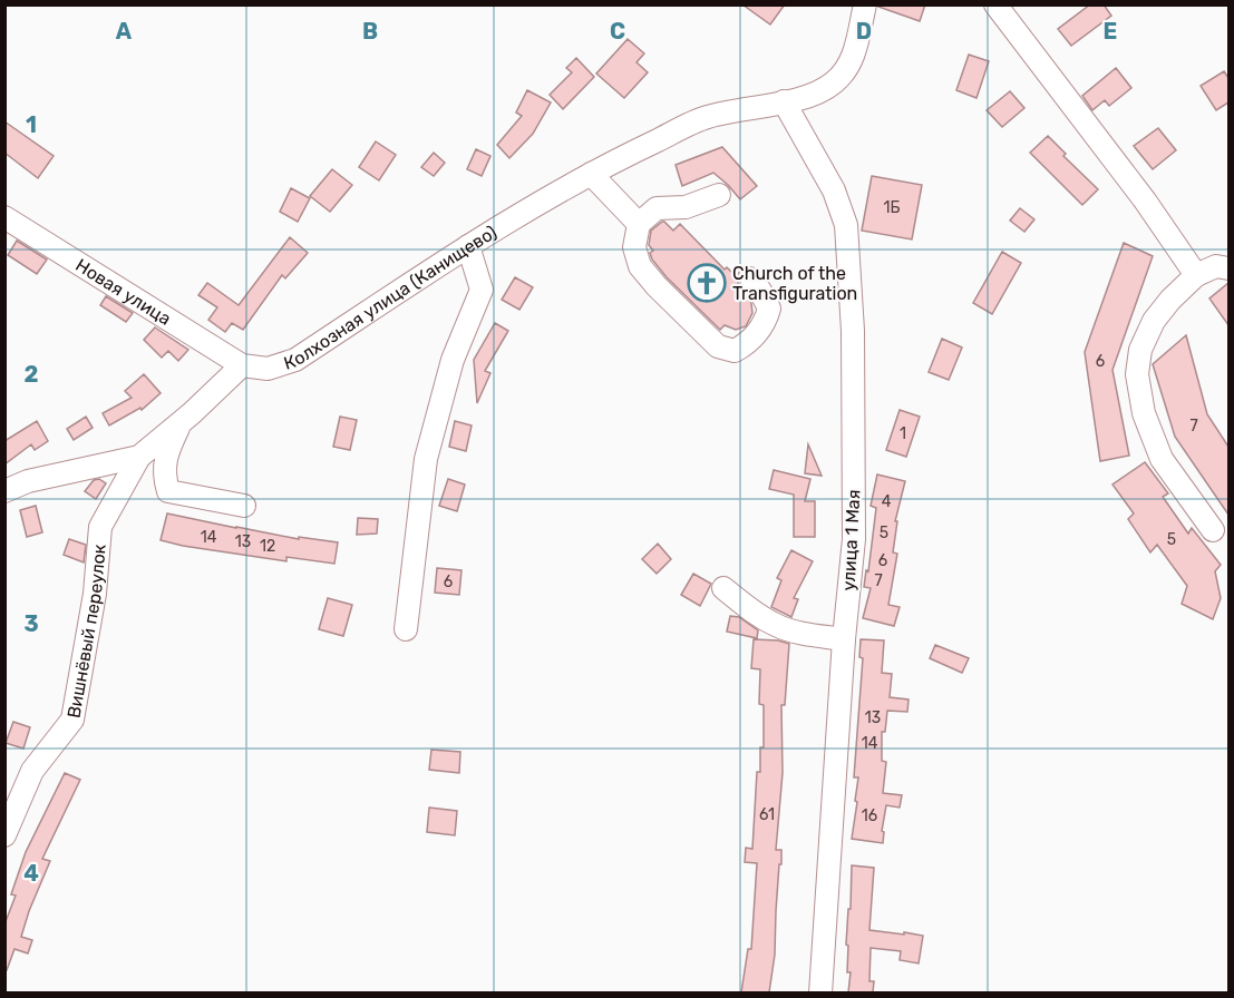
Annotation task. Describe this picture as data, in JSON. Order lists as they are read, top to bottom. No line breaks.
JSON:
{"streets":{"street":["Новая улица","Колхозная улица (Канищево)","улица 1 Мая","Вишнёвый переулок"]},"crossings":[["Новая улица","Колхозная улица (Канищево)"],["Колхозная улица (Канищево)","улица 1 Мая"]],"places":{"church":["Church of the Transfiguration"]},"house_numbers":["1Б","6","7","1","4","5","14","5","13","12","6","7","6","13","14","61","16"],"grid":{"columns":["A","B","C","D","E"],"rows":["1","2","3","4"]}}
